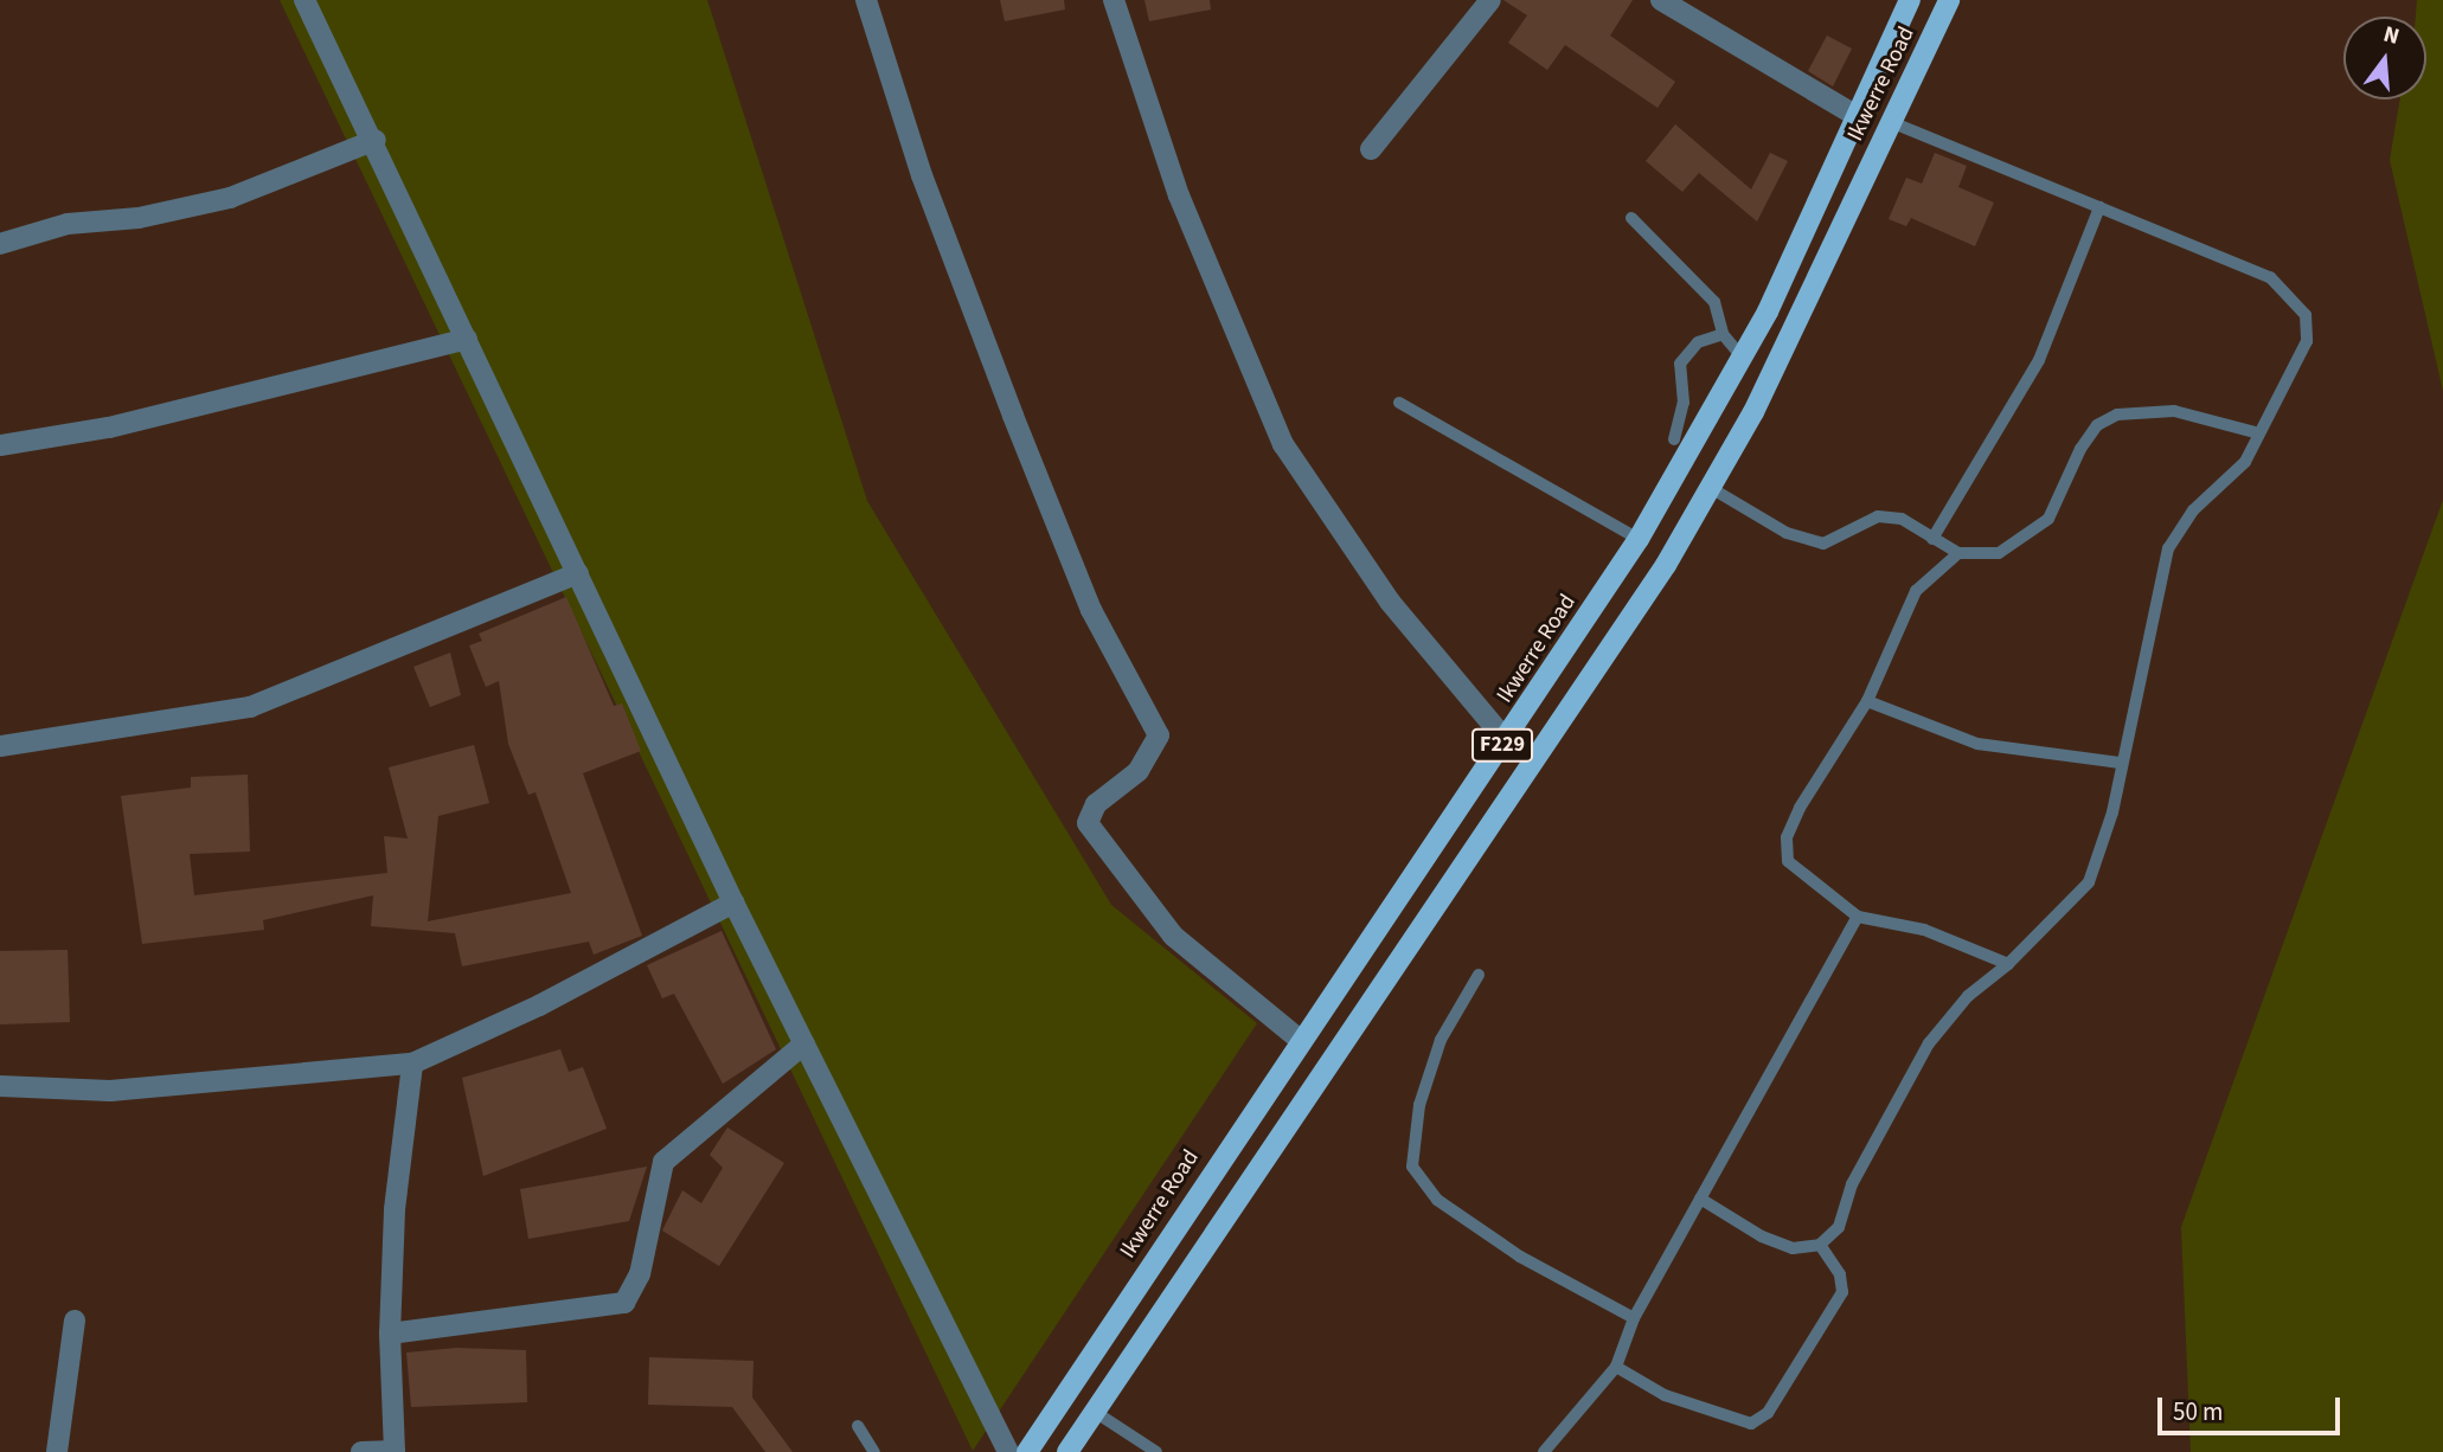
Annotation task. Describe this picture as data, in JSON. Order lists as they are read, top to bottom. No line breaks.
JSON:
{"streets":{"main road":["Ikwerre Road","F229"]},"scale_bar":"50 m","north":"top"}
